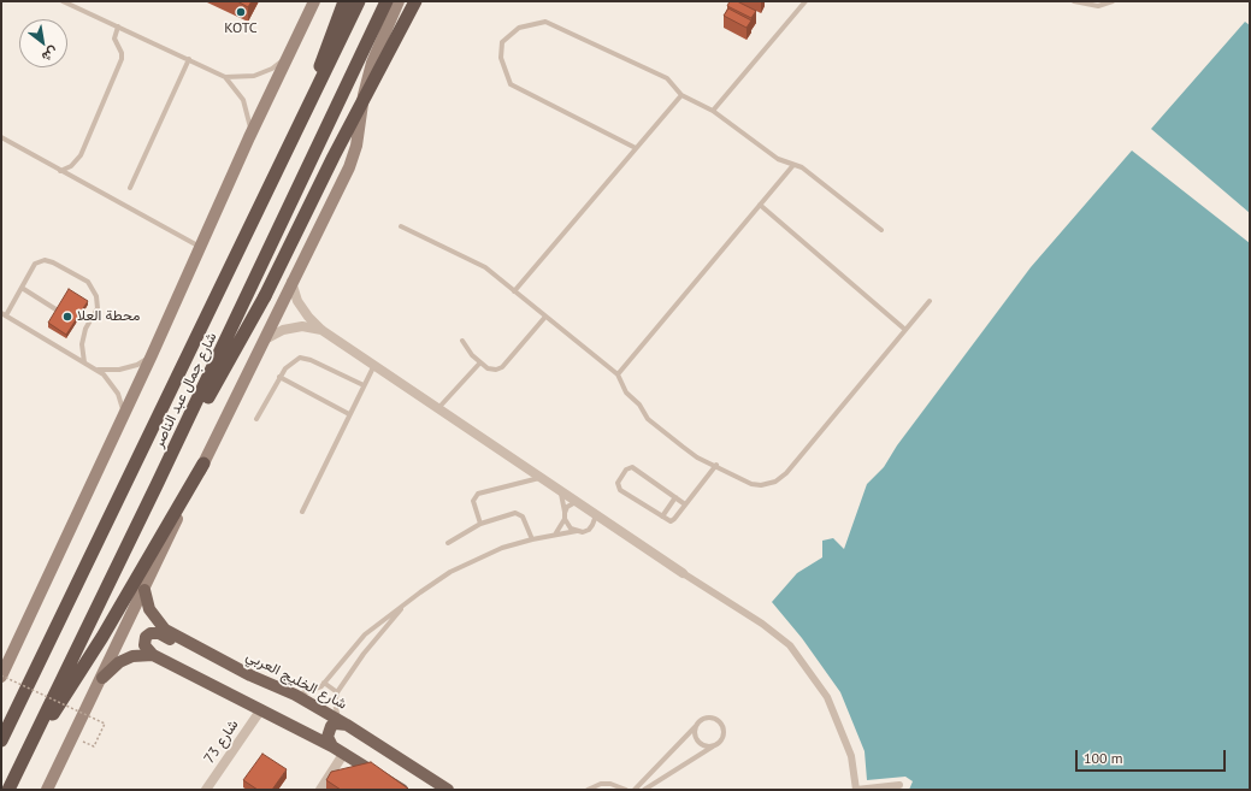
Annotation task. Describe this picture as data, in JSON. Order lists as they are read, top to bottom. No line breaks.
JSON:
{"streets":{"highway":["شارع جمال عبد الناصر"],"main road":["شارع الخليج العربي"],"street":["شارع 73"]},"places":["KOTC","محطة العلا"],"scale_bar":"100 m","north":"bottom right"}
